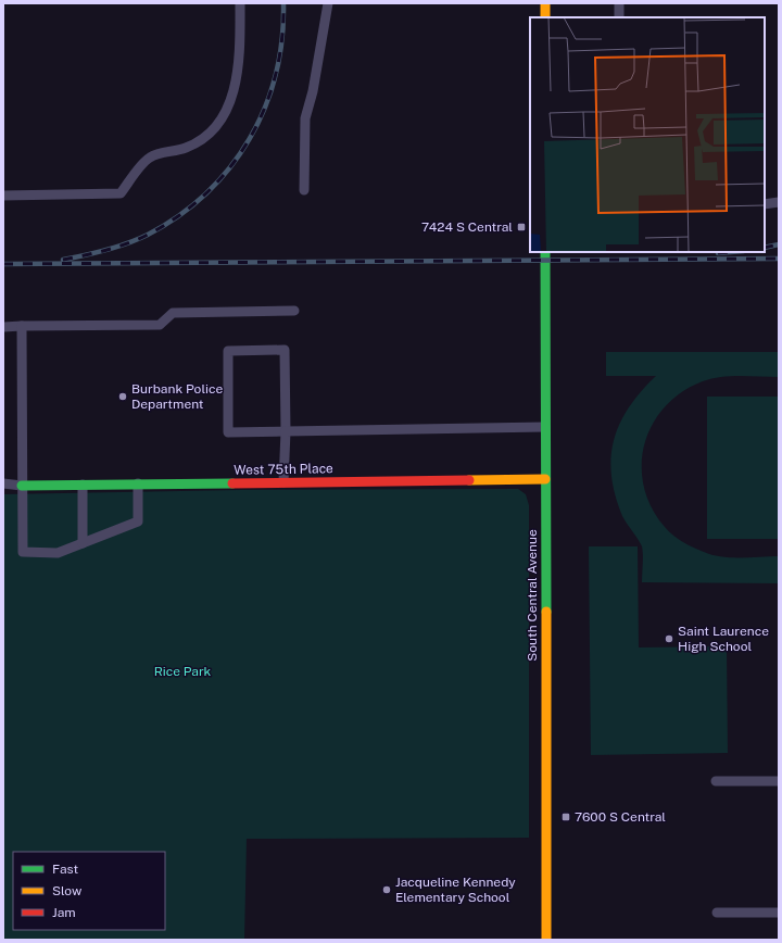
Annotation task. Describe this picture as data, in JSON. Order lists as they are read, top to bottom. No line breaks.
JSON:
{"streets":{"street":["West 75th Place","South Central Avenue"]},"crossings":[["West 75th Place","South Central Avenue"]],"parks":["Rice Park"],"places":{"transit":["7424 S Central","7600 S Central"],"other":["Burbank Police Department","Saint Laurence High School","Jacqueline Kennedy Elementary School"]},"legend":["Fast","Slow","Jam"]}
